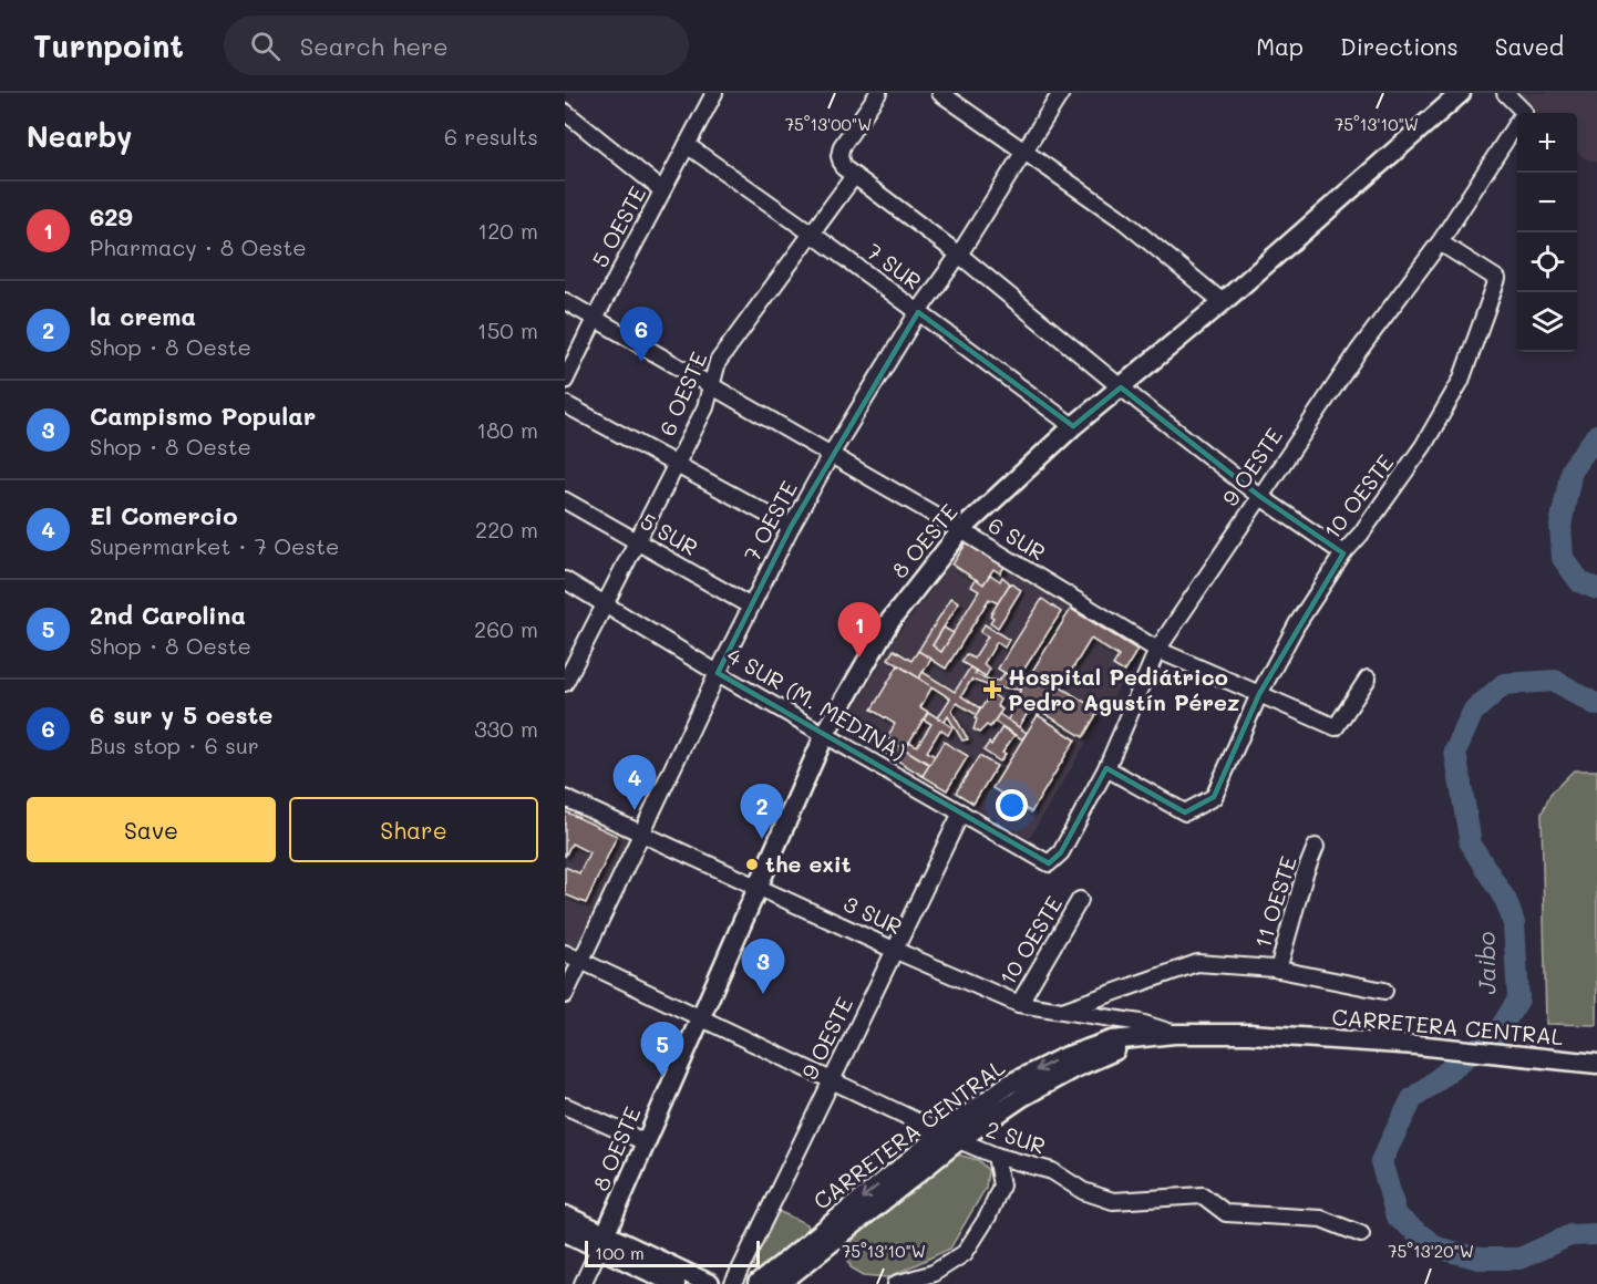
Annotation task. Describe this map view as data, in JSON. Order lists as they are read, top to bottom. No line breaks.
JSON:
{"streets":{"main road":["8 OESTE","CARRETERA CENTRAL"],"street":["5 OESTE","7 SUR","6 OESTE","9 OESTE","10 OESTE","7 OESTE","5 SUR","6 SUR","4 SUR (M. MEDINA)","11 OESTE","3 SUR","2 SUR"]},"crossings":[["5 OESTE","7 SUR"],["5 OESTE","6 SUR"],["7 SUR","6 OESTE"],["7 SUR","7 OESTE"],["7 SUR","8 OESTE"],["6 OESTE","5 SUR"],["6 OESTE","6 SUR"],["6 OESTE","4 SUR (M. MEDINA)"],["9 OESTE","10 OESTE"],["9 OESTE","6 SUR"],["9 OESTE","4 SUR (M. MEDINA)"],["9 OESTE","3 SUR"],["9 OESTE","2 SUR"],["10 OESTE","6 SUR"],["10 OESTE","3 SUR"],["7 OESTE","5 SUR"],["7 OESTE","6 SUR"],["7 OESTE","4 SUR (M. MEDINA)"],["7 OESTE","3 SUR"],["7 OESTE","2 SUR"],["6 SUR","8 OESTE"],["8 OESTE","4 SUR (M. MEDINA)"],["8 OESTE","3 SUR"],["8 OESTE","2 SUR"],["3 SUR","CARRETERA CENTRAL"],["CARRETERA CENTRAL","2 SUR"]],"water":["Jaibo"],"places":{"health":["Hospital Pediátrico Pedro Agustín Pérez"],"other":["the exit"]},"scale_bar":"100 m","page":{"header":"Turnpoint","search":"Search here","nav":["Map","Directions","Saved"],"heading":["Nearby","6 results"],"map_buttons":["+","−"],"list":[{"mark":"1","name":"629","note":"Pharmacy · 8 Oeste","value":"120 m"},{"mark":"2","name":"la crema","note":"Shop · 8 Oeste","value":"150 m"},{"mark":"3","name":"Campismo Popular","note":"Shop · 8 Oeste","value":"180 m"},{"mark":"4","name":"El Comercio","note":"Supermarket · 7 Oeste","value":"220 m"},{"mark":"5","name":"2nd Carolina","note":"Shop · 8 Oeste","value":"260 m"},{"mark":"6","name":"6 sur y 5 oeste","note":"Bus stop · 6 sur","value":"330 m"}],"pins":["6","1","4","2","3","5"],"buttons":["Save","Share"],"scale":"100 m"},"coordinates":["75°13'00\"W","75°13'10\"W","75°13'20\"W"]}
